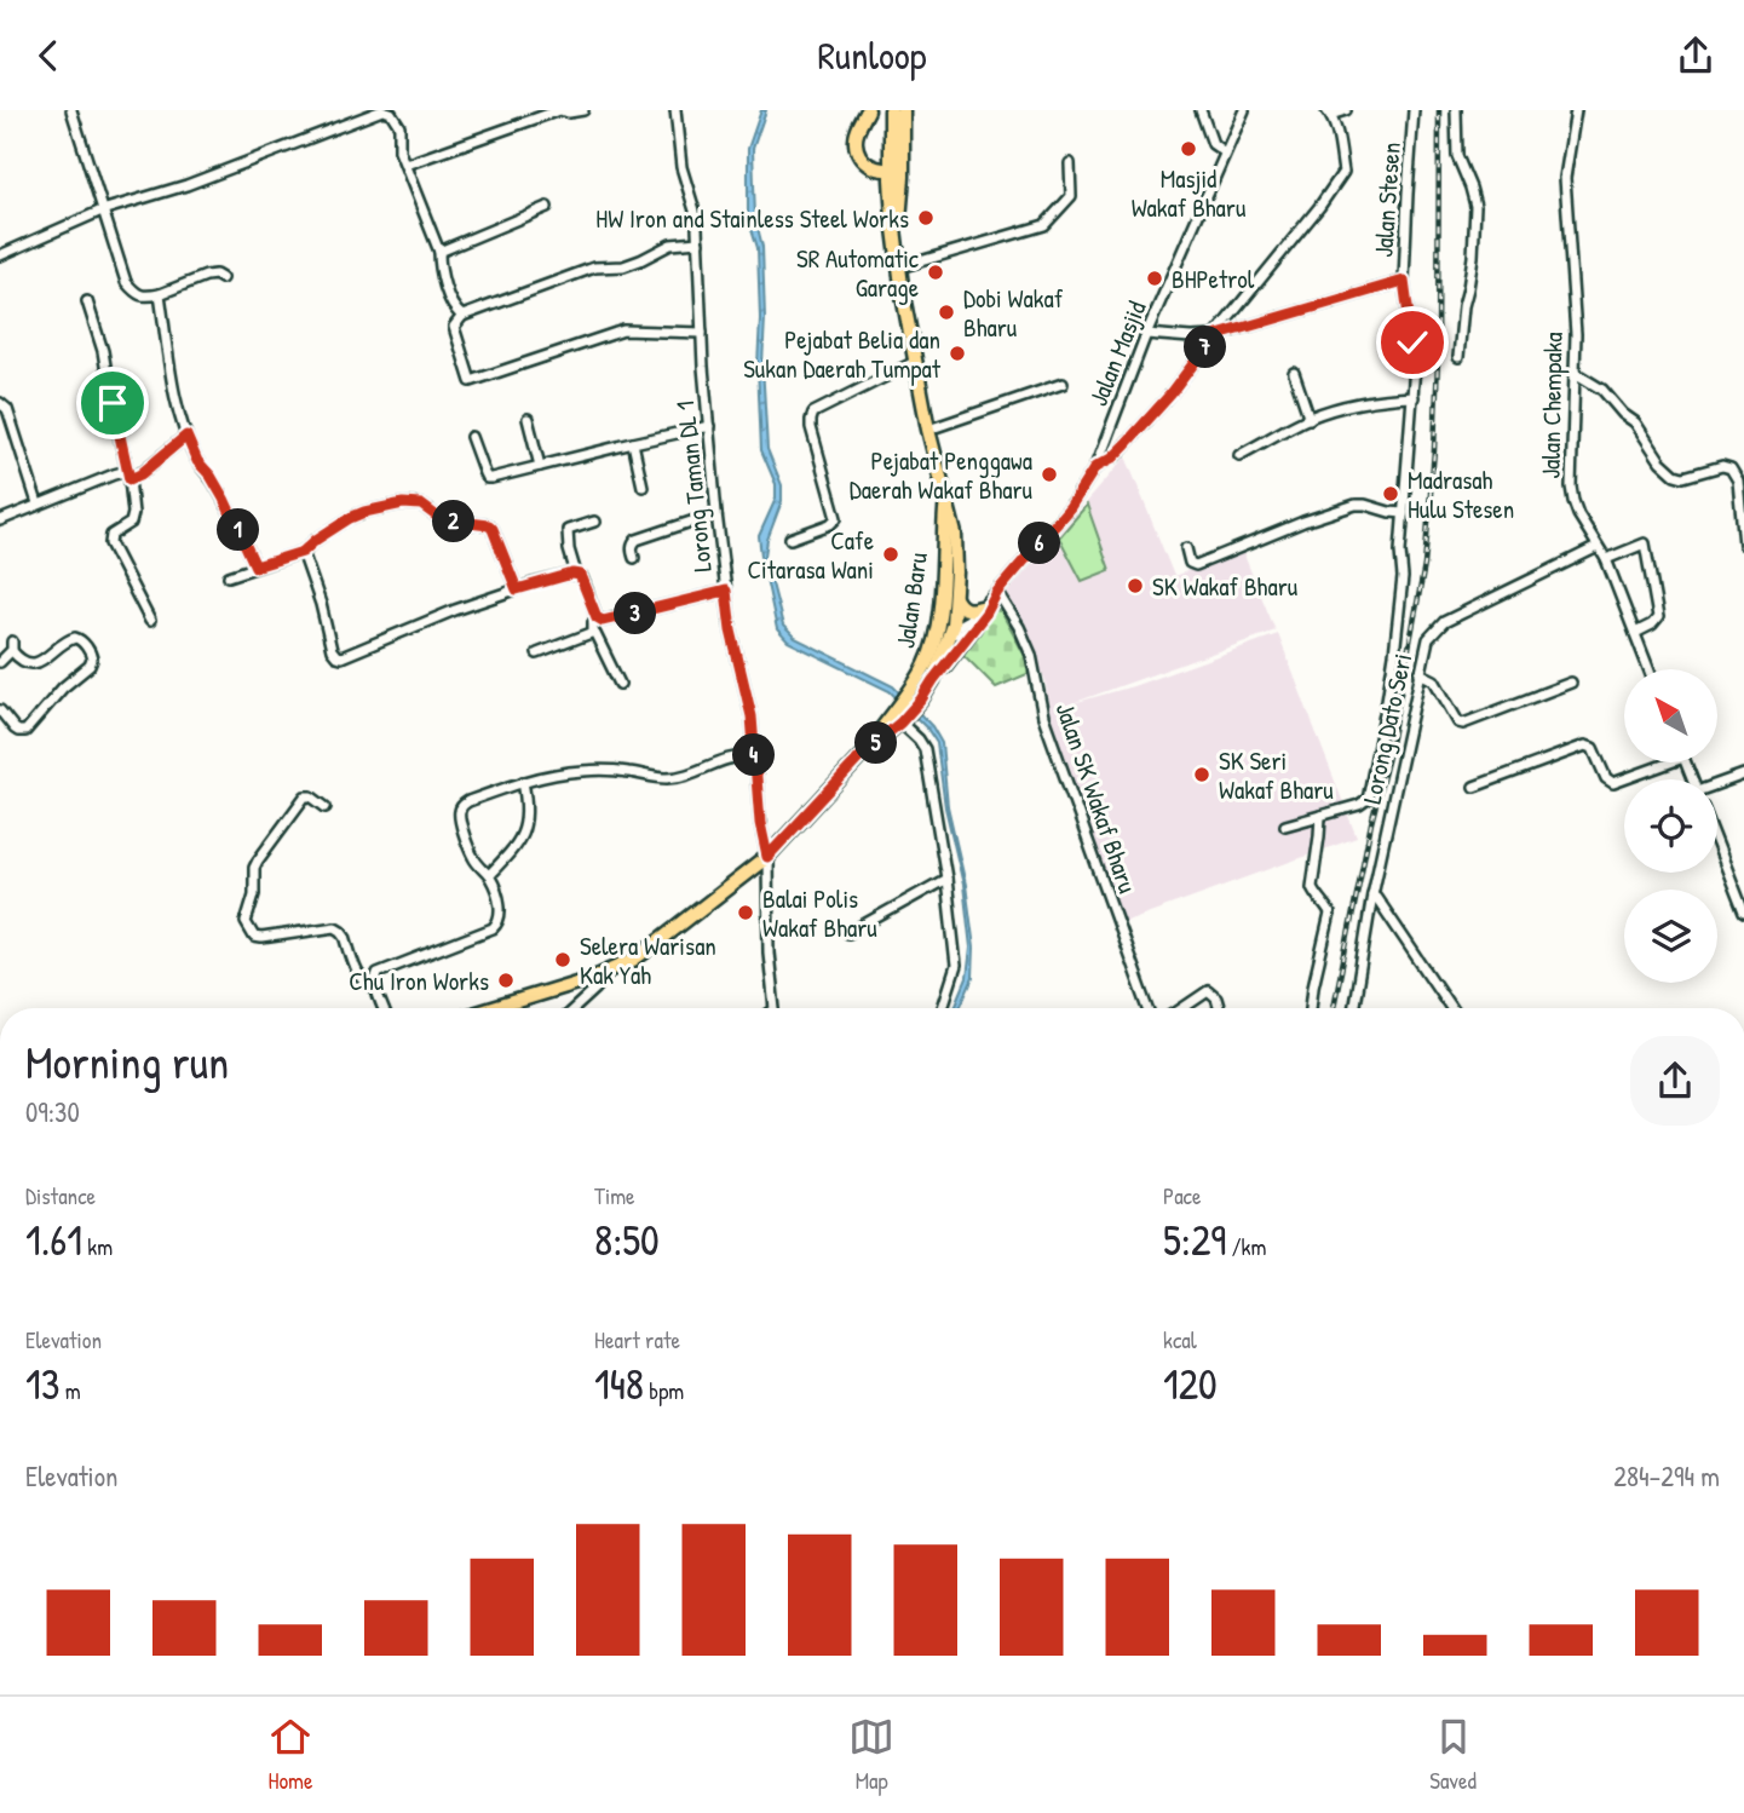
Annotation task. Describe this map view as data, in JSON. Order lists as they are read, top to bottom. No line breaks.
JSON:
{"streets":{"main road":["Jalan Baru"],"street":["Jalan Stesen","Jalan Masjid","Jalan Chempaka","Lorong Taman DL 1","Lorong Dato Seri","Jalan SK Wakaf Bharu"]},"crossings":[["Jalan Stesen","Jalan Masjid"],["Jalan Masjid","Jalan Baru"],["Jalan Masjid","Jalan SK Wakaf Bharu"],["Jalan Chempaka","Lorong Dato Seri"]],"places":["Masjid Wakaf Bharu","HW Iron and Stainless Steel Works","SR Automatic Garage","BHPetrol","Dobi Wakaf Bharu","Pejabat Belia dan Sukan Daerah Tumpat","Pejabat Penggawa Daerah Wakaf Bharu","Madrasah Hulu Stesen","Cafe Citarasa Wani","SK Wakaf Bharu","SK Seri Wakaf Bharu","Balai Polis Wakaf Bharu","Selera Warisan Kak Yah","Chu Iron Works"],"north":"top left","page":{"header":"Runloop","pins":["7","2","1","6","3","5","4"],"heading":["Morning run","09:30"],"stats":[["Distance","1.61 km"],["Time","8:50"],["Pace","5:29 /km"],["Elevation","13 m"],["Heart rate","148 bpm"],["kcal","120"]],"chart":["Elevation","284–294 m"],"tabs":["Home","Map","Saved"]}}
